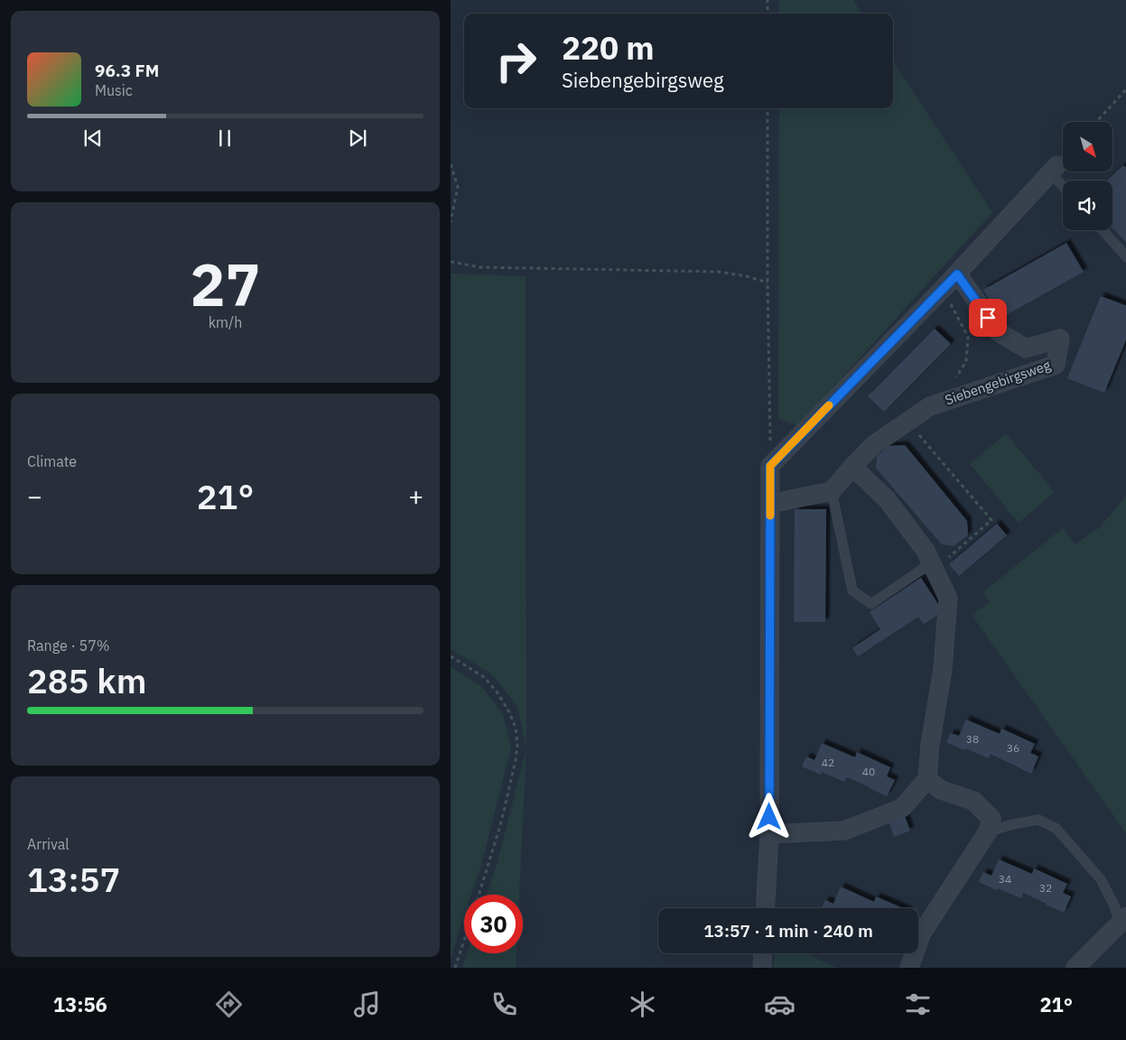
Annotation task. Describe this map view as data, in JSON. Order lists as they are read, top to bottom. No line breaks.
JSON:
{"streets":{"street":["Siebengebirgsweg"]},"house_numbers":["38","36","42","40","34","32"],"north":"bottom right","page":{"turn":["220 m","Siebengebirgsweg"],"song":["96.3 FM","Music"],"tile":[["27","km/h"],"Climate",["Range · 57%","285 km"],["Arrival","13:57"]],"heat":["−","21°","+"],"limit":"30","trip":"13:57 · 1 min · 240 m","tabs":["13:56","21°"]}}
